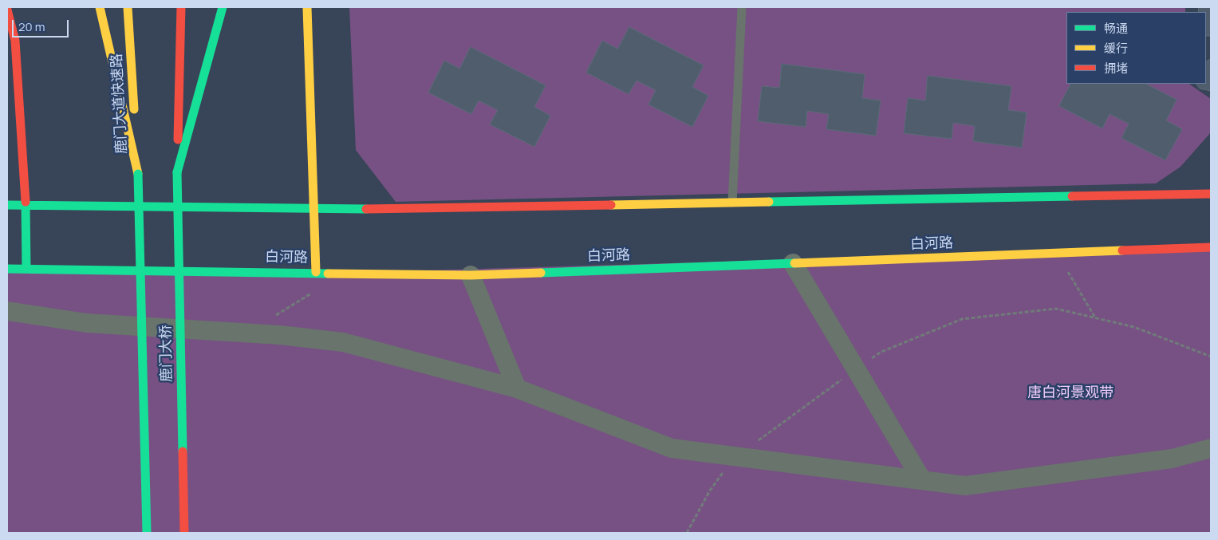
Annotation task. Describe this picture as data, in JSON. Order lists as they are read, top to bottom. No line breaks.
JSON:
{"streets":{"main road":["鹿门大道快速路","白河路","鹿门大桥"]},"crossings":[["鹿门大道快速路","鹿门大桥"]],"parks":["唐白河景观带"],"legend":["畅通","缓行","拥堵"],"scale_bar":"20 m"}
